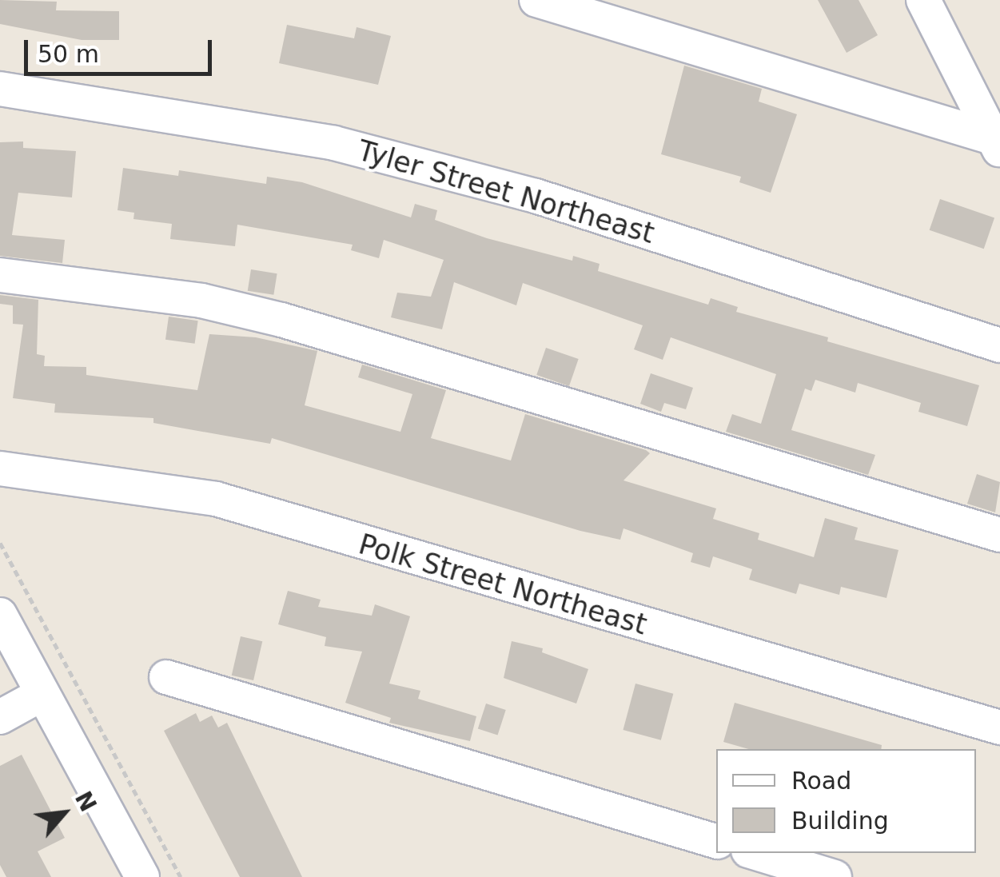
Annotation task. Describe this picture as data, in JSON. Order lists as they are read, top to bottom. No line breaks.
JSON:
{"streets":{"street":["Tyler Street Northeast","Polk Street Northeast"]},"legend":["Road","Building"],"scale_bar":"50 m","north":"top right"}
